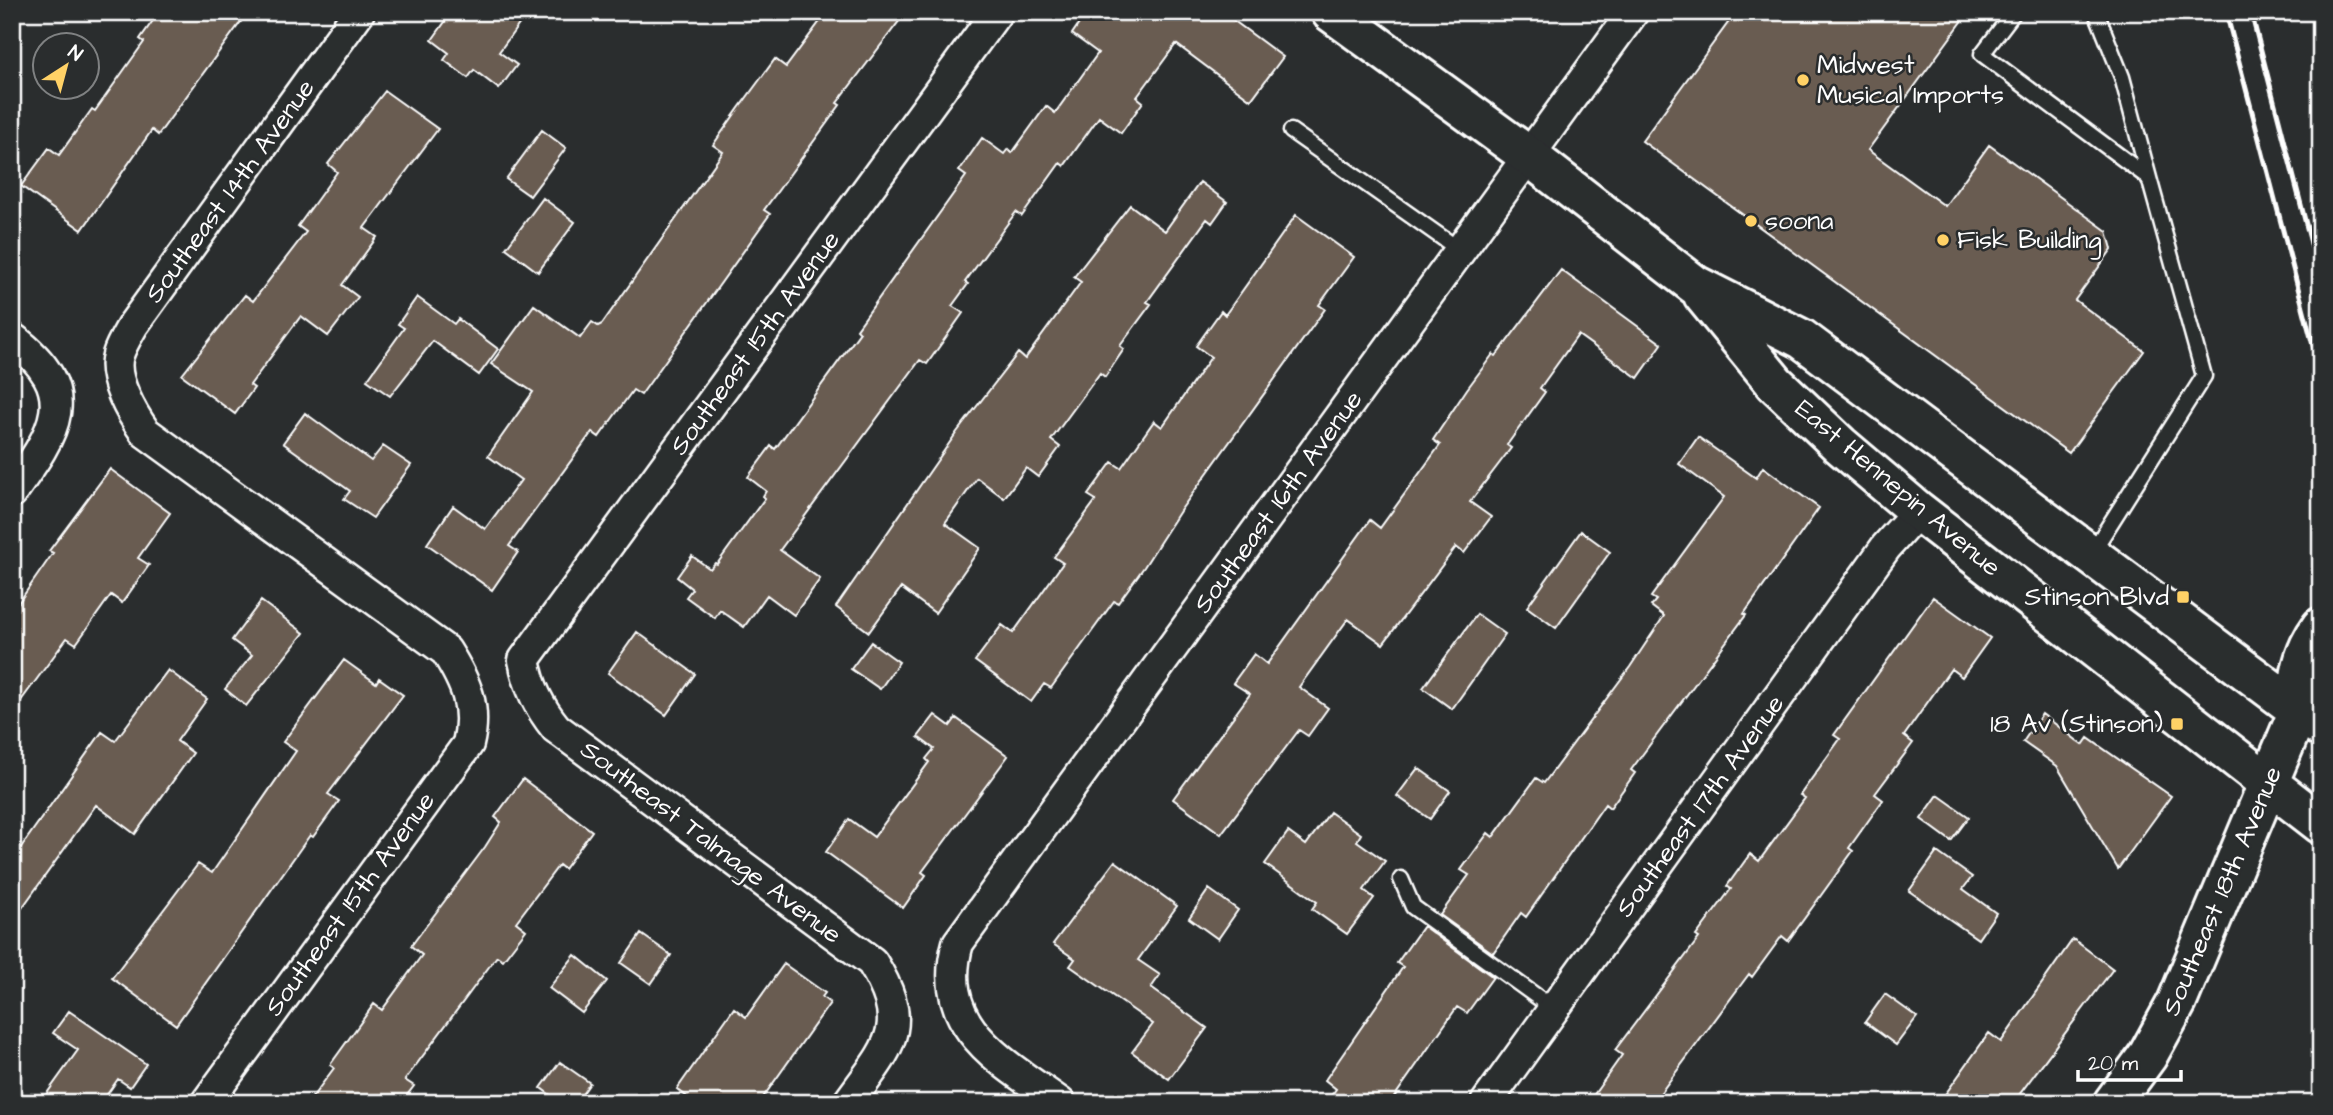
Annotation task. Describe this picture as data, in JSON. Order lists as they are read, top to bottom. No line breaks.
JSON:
{"streets":{"main road":["East Hennepin Avenue","Southeast 18th Avenue"],"street":["Southeast 14th Avenue","Southeast 15th Avenue","Southeast 16th Avenue","Southeast 17th Avenue","Southeast Talmage Avenue"]},"crossings":[["Southeast 14th Avenue","Southeast 15th Avenue"],["Southeast 15th Avenue","Southeast Talmage Avenue"],["East Hennepin Avenue","Southeast 16th Avenue"],["East Hennepin Avenue","Southeast 17th Avenue"],["East Hennepin Avenue","Southeast 18th Avenue"]],"places":{"other":["Midwest Musical Imports","soona","Fisk Building"],"transit":["Stinson Blvd","18 Av (Stinson)"]},"scale_bar":"20 m","north":"top right"}
